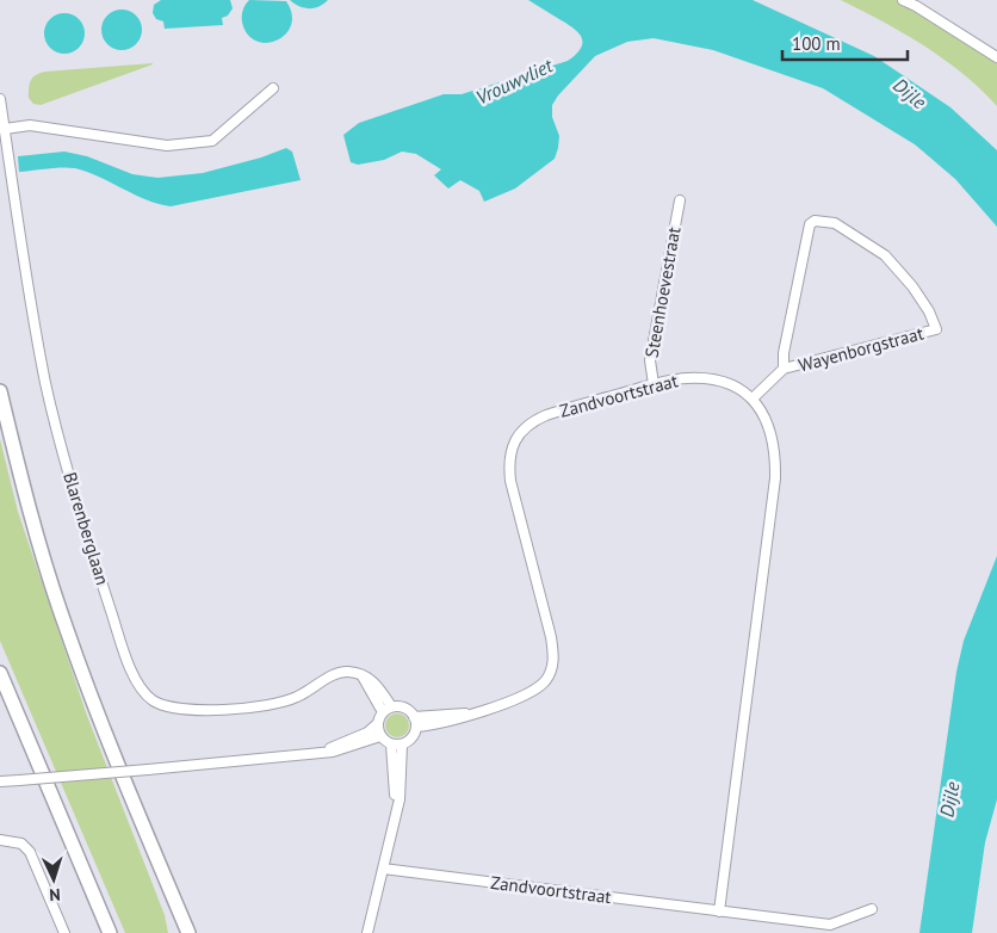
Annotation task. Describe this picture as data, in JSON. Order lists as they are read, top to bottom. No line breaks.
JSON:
{"streets":{"street":["Steenhoevestraat","Wayenborgstraat","Zandvoortstraat","Blarenberglaan"]},"crossings":[["Steenhoevestraat","Zandvoortstraat"],["Wayenborgstraat","Zandvoortstraat"]],"water":["Vrouwvliet","Dijle"],"scale_bar":"100 m","north":"bottom"}
